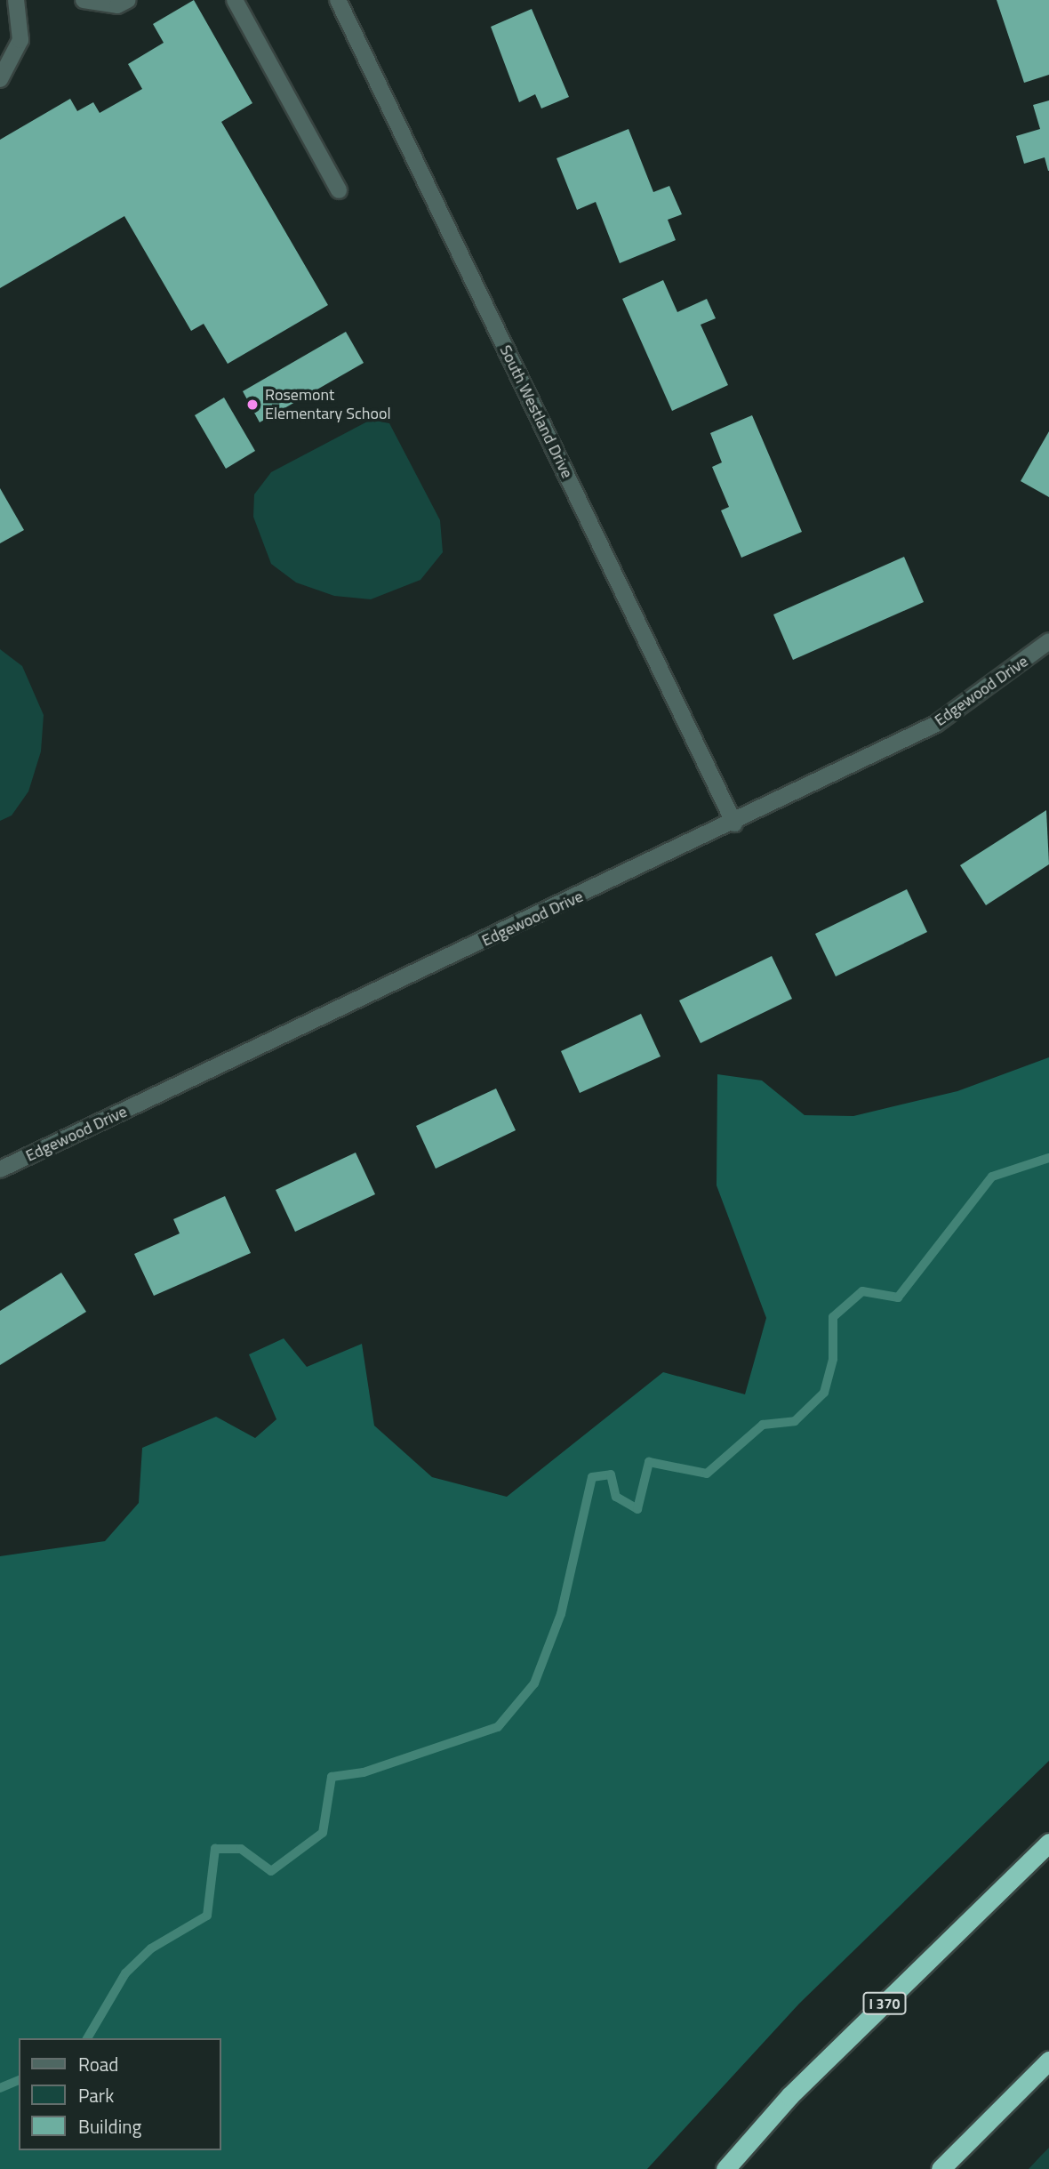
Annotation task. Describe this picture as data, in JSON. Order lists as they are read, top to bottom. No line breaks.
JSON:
{"streets":{"highway":["I 370"],"street":["South Westland Drive","Edgewood Drive"]},"crossings":[["South Westland Drive","Edgewood Drive"]],"places":["Rosemont Elementary School"],"legend":["Road","Park","Building"]}
